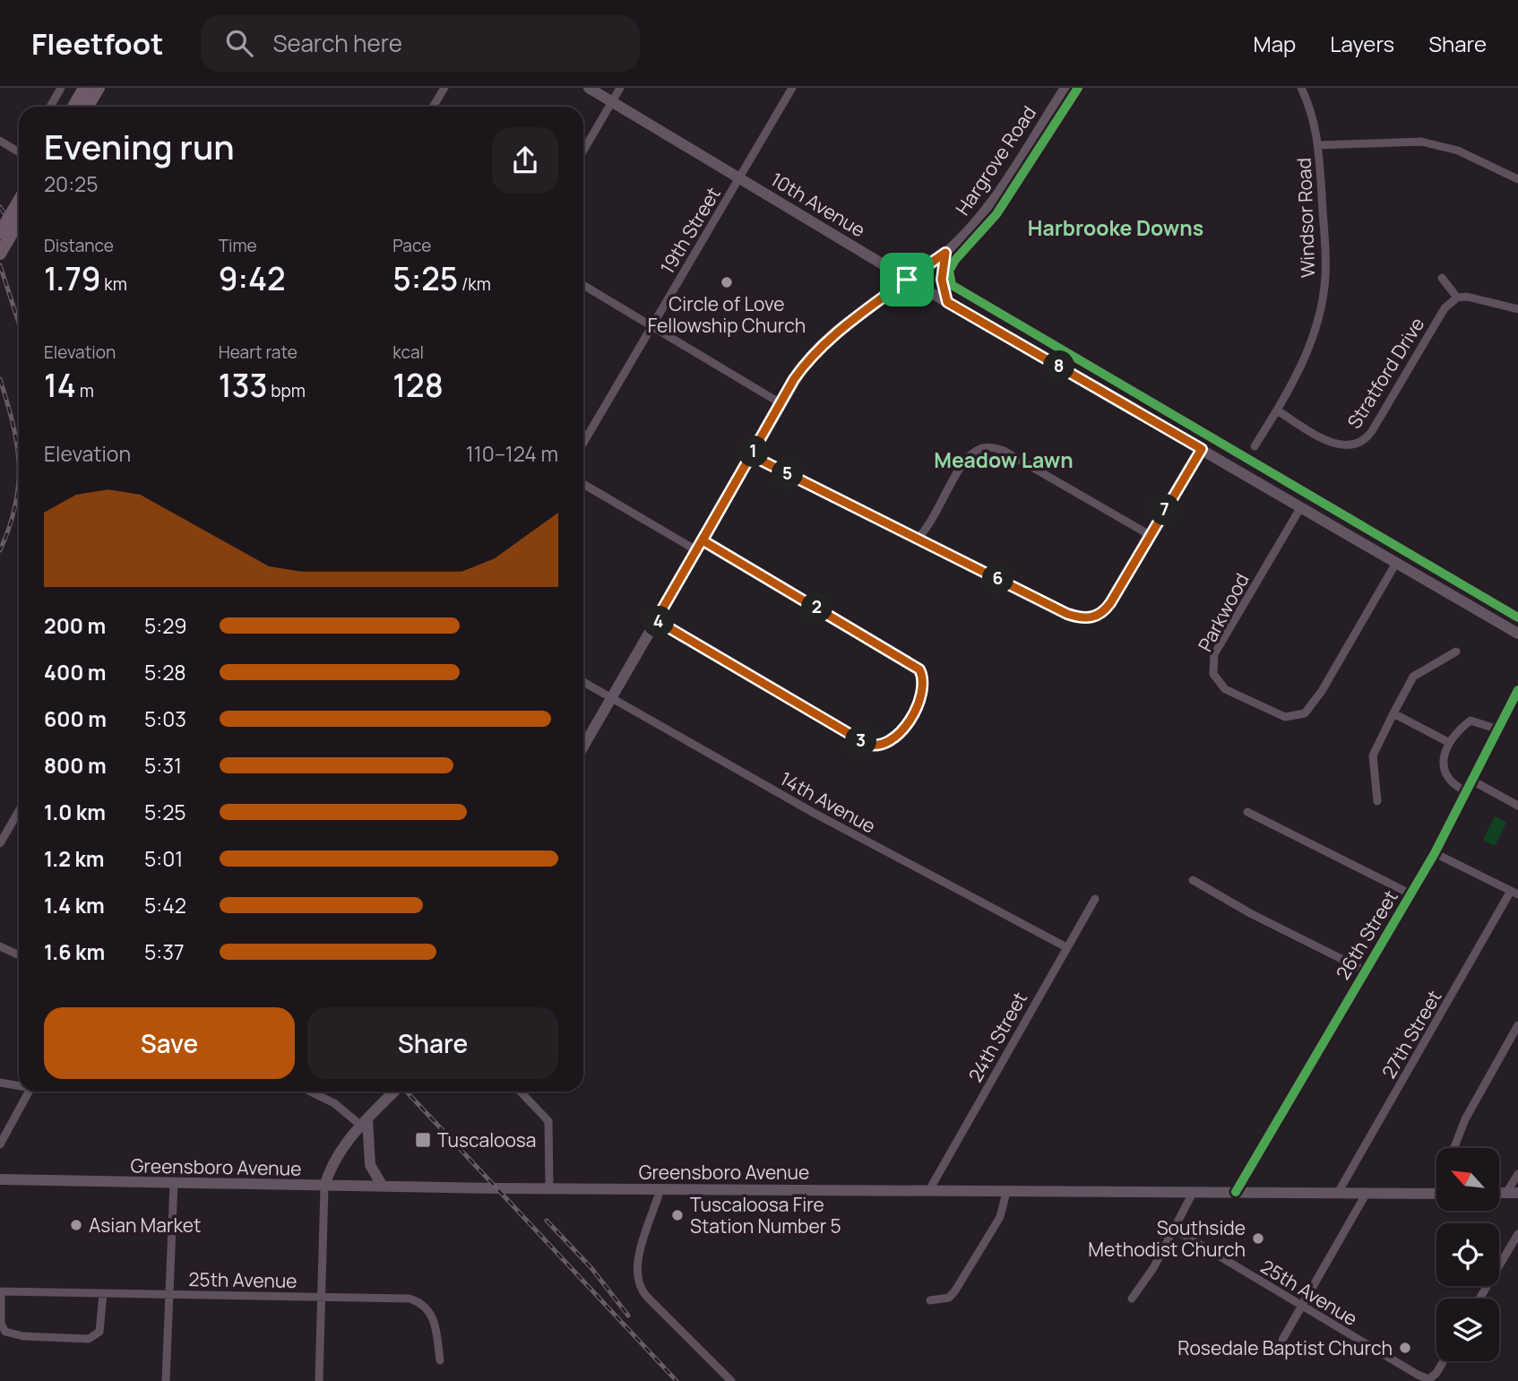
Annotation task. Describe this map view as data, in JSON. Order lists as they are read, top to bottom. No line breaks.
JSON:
{"streets":{"main road":["Hargrove Road","10th Avenue","Greensboro Avenue"],"street":["Windsor Road","19th Street","Stratford Drive","Parkwood","14th Avenue","26th Street","27th Street","24th Street","25th Avenue"]},"crossings":[["Hargrove Road","10th Avenue"],["Hargrove Road","14th Avenue"],["10th Avenue","19th Street"],["10th Avenue","Parkwood"],["Windsor Road","Stratford Drive"],["14th Avenue","24th Street"],["26th Street","Greensboro Avenue"],["27th Street","Greensboro Avenue"],["24th Street","Greensboro Avenue"]],"districts":["Harbrooke Downs","Meadow Lawn"],"places":{"other":["Circle of Love Fellowship Church","Tuscaloosa Fire Station Number 5","Asian Market","Southside Methodist Church","Rosedale Baptist Church"],"transit":["Tuscaloosa"]},"north":"top left","page":{"header":"Fleetfoot","search":"Search here","nav":["Map","Layers","Share"],"heading":["Evening run","20:25"],"stats":[["Distance","1.79 km"],["Time","9:42"],["Pace","5:25 /km"],["Elevation","14 m"],["Heart rate","133 bpm"],["kcal","128"]],"pins":["8","1","5","7","6","2","4","3"],"chart":["Elevation","110–124 m"],"list":[{"name":"200 m","note":"5:29"},{"name":"400 m","note":"5:28"},{"name":"600 m","note":"5:03"},{"name":"800 m","note":"5:31"},{"name":"1.0 km","note":"5:25"},{"name":"1.2 km","note":"5:01"},{"name":"1.4 km","note":"5:42"},{"name":"1.6 km","note":"5:37"}],"buttons":["Save","Share"]}}
